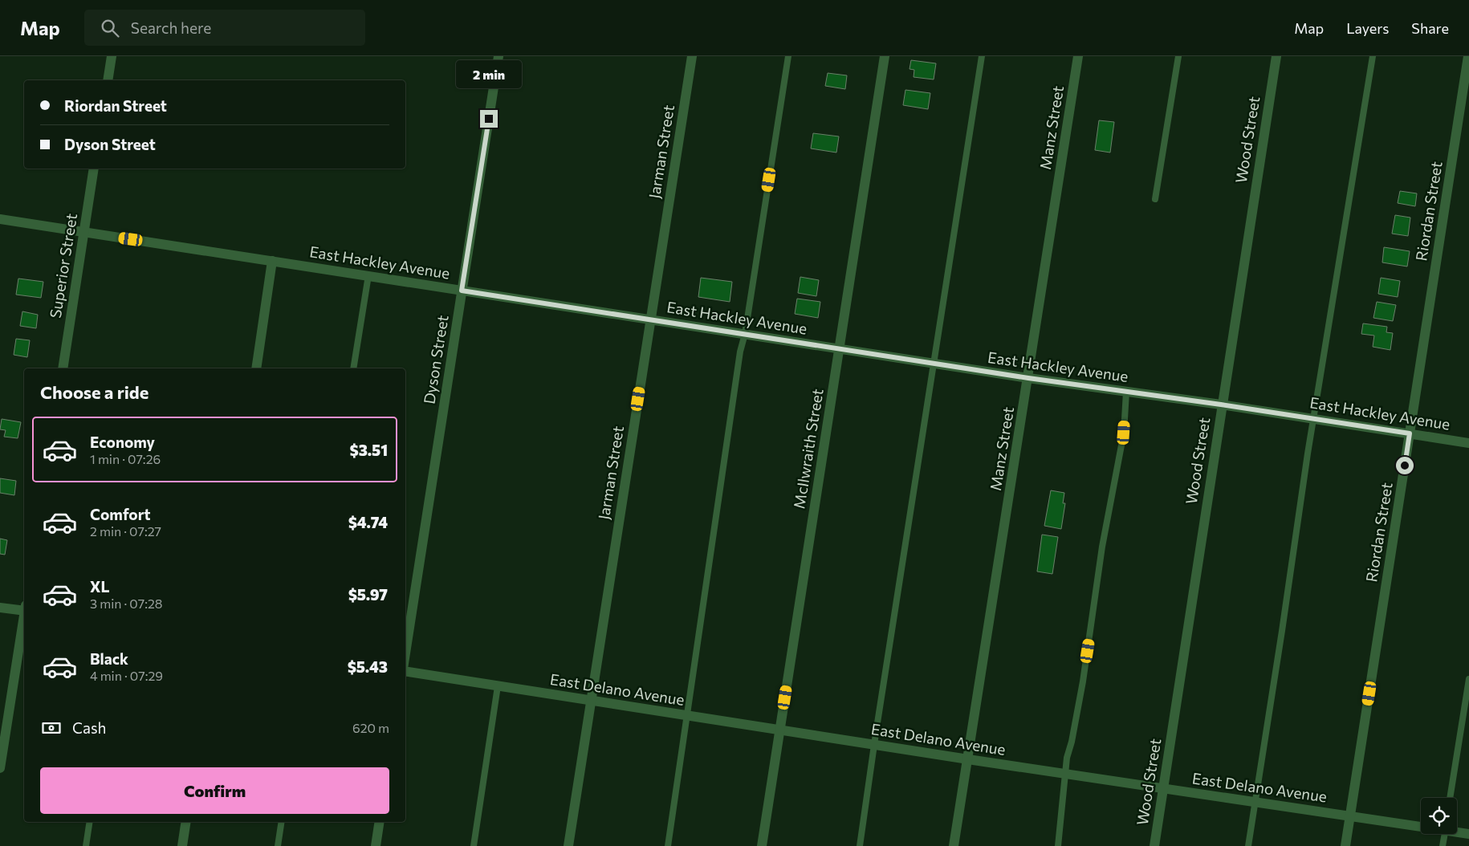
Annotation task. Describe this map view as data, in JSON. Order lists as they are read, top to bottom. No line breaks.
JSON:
{"streets":{"street":["Manz Street","Wood Street","Jarman Street","Riordan Street","East Hackley Avenue","Superior Street","Dyson Street","McIlwraith Street","East Delano Avenue"]},"crossings":[["Manz Street","East Hackley Avenue"],["Manz Street","East Delano Avenue"],["Wood Street","East Hackley Avenue"],["Wood Street","East Delano Avenue"],["Jarman Street","East Hackley Avenue"],["Jarman Street","East Delano Avenue"],["Riordan Street","East Hackley Avenue"],["Riordan Street","East Delano Avenue"],["East Hackley Avenue","Superior Street"],["East Hackley Avenue","Dyson Street"],["East Hackley Avenue","McIlwraith Street"],["McIlwraith Street","East Delano Avenue"]],"page":{"header":"Map","search":"Search here","nav":["Map","Layers","Share"],"bubble":"2 min","banner":["Riordan Street","Dyson Street"],"heading":"Choose a ride","list":[{"name":"Economy","note":"1 min · 07:26","value":"$3.51"},{"name":"Comfort","note":"2 min · 07:27","value":"$4.74"},{"name":"XL","note":"3 min · 07:28","value":"$5.97"},{"name":"Black","note":"4 min · 07:29","value":"$5.43"}],"pay":["Cash","620 m"],"buttons":"Confirm"}}
